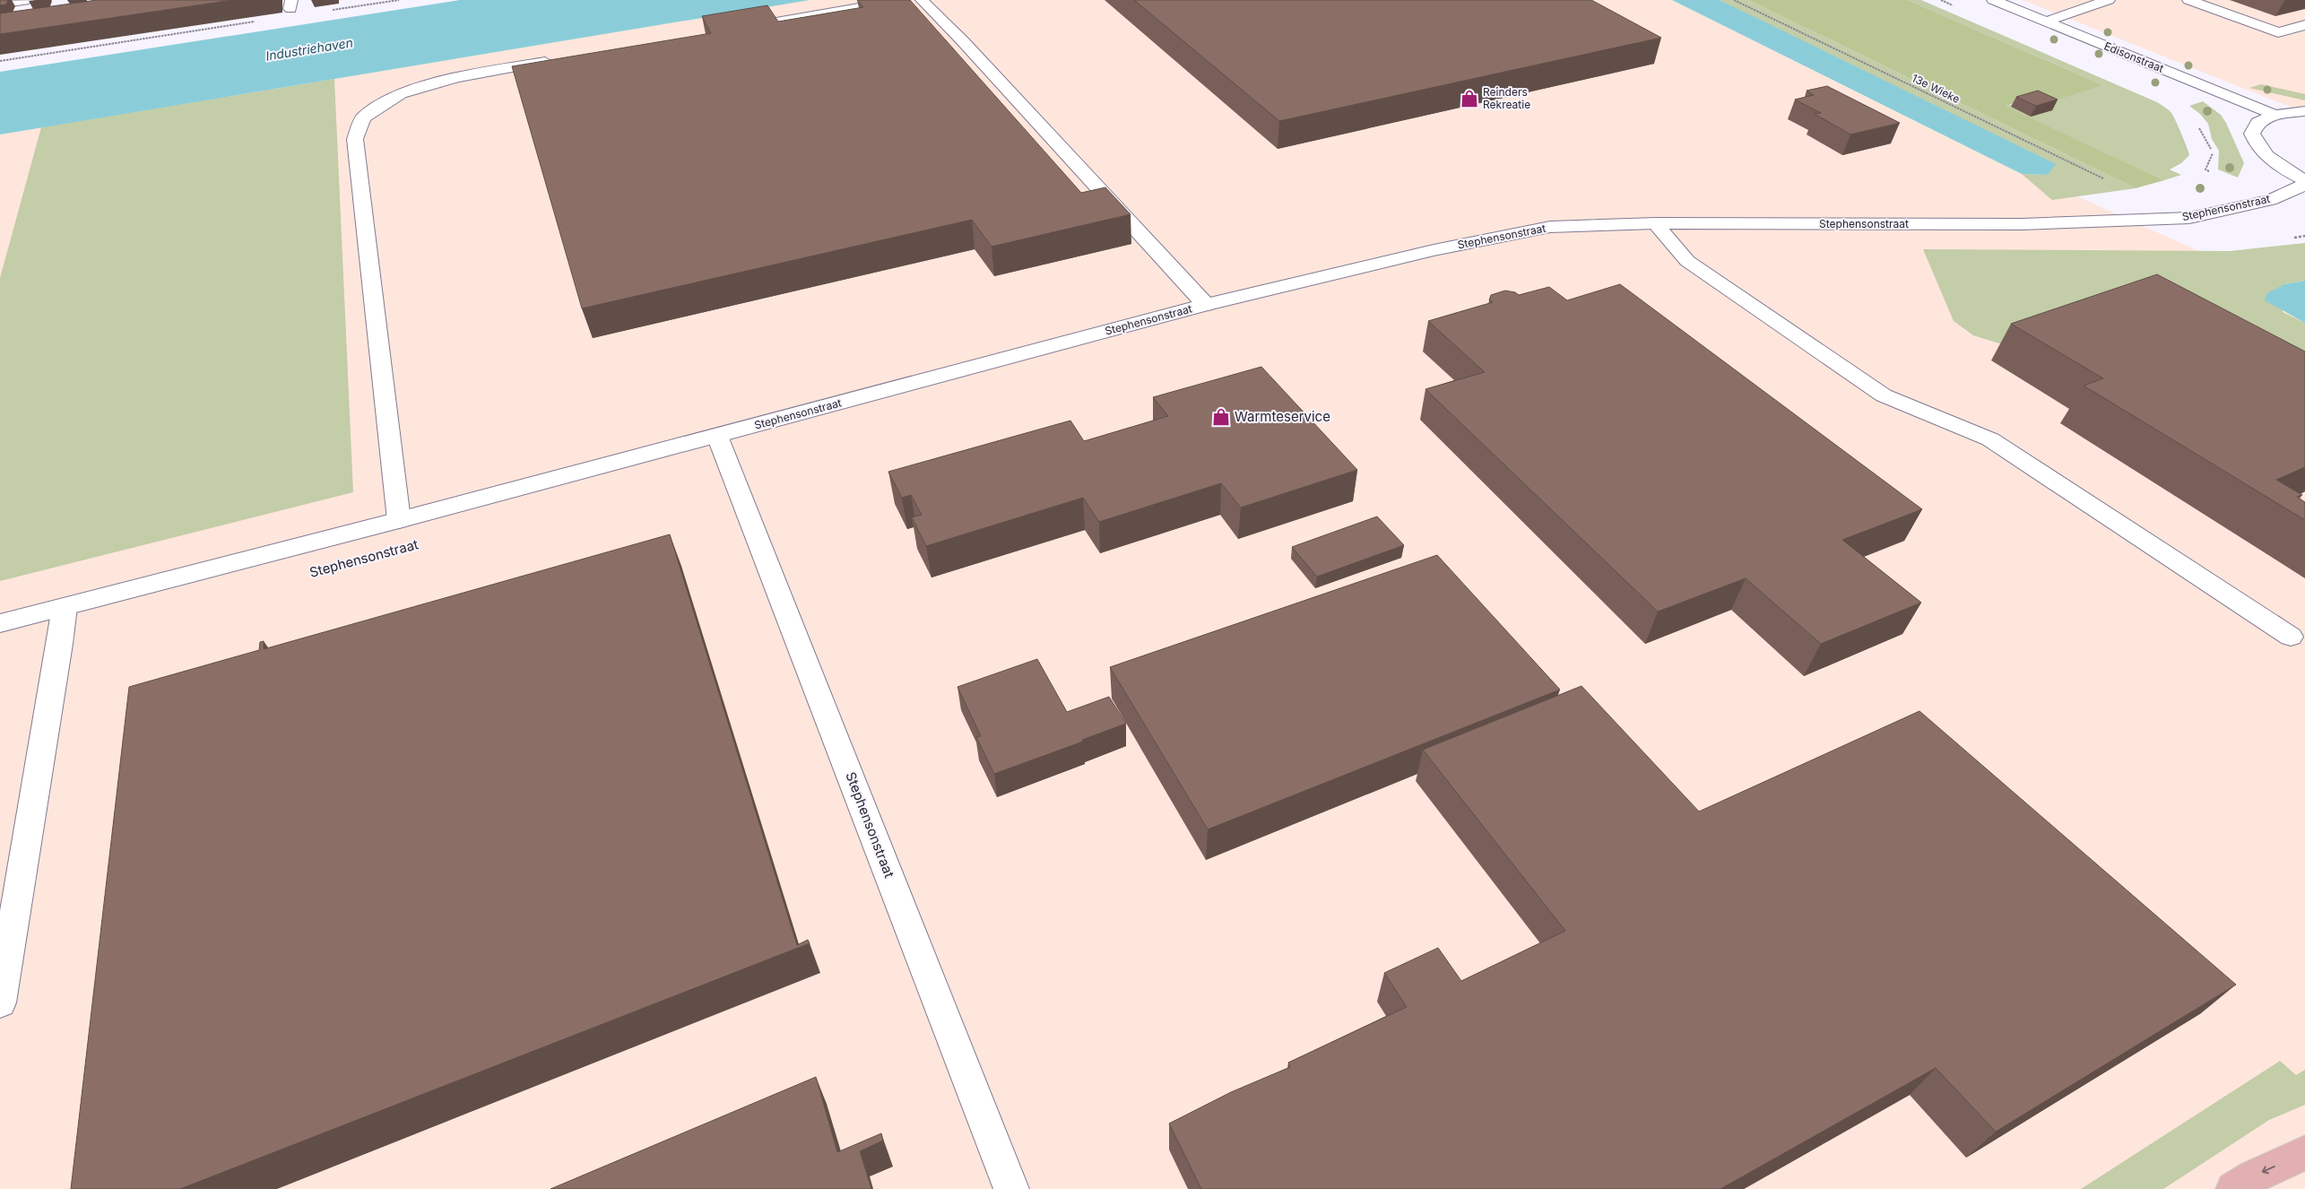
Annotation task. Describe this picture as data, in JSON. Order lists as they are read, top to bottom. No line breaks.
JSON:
{"streets":{"street":["Edisonstraat","Stephensonstraat"],"path":["13e Wieke"]},"water":["Industriehaven"],"places":{"shop":["Reinders Rekreatie","Warmteservice"]}}
